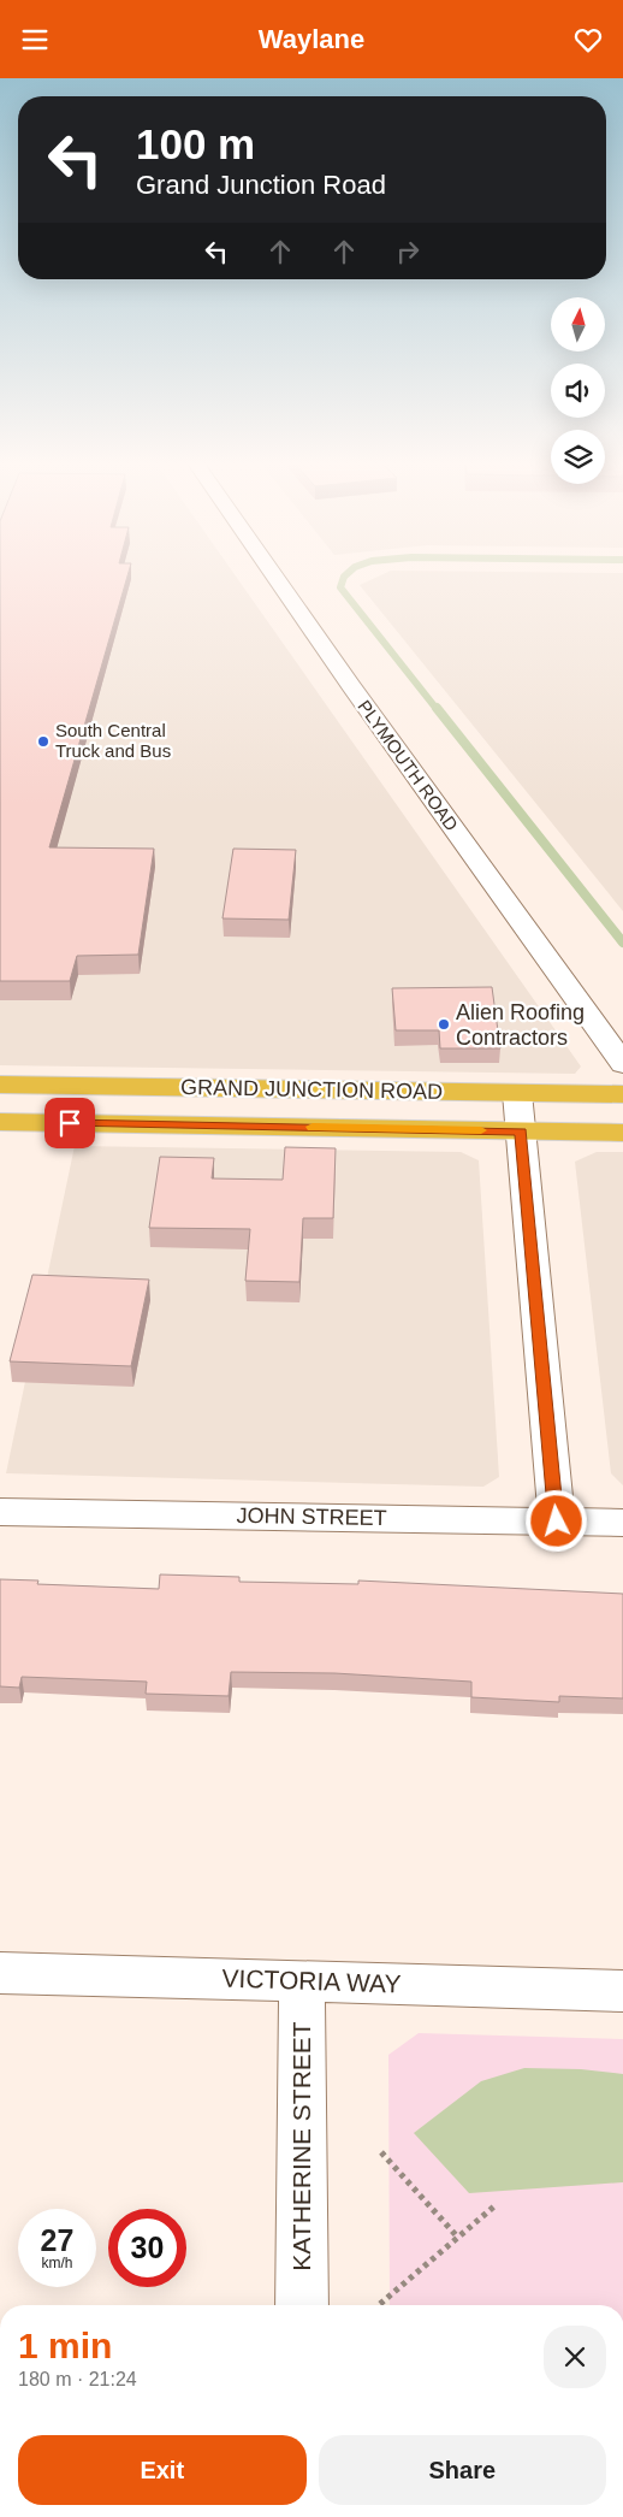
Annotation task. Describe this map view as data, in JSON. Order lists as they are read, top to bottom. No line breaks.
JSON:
{"streets":{"highway":["GRAND JUNCTION ROAD"],"street":["PLYMOUTH ROAD","JOHN STREET","VICTORIA WAY","KATHERINE STREET"]},"crossings":[["VICTORIA WAY","KATHERINE STREET"]],"places":["South Central Truck and Bus","Alien Roofing Contractors"],"north":"top","page":{"header":"Waylane","turn":["100 m","Grand Junction Road"],"speed":"27 km/h","limit":"30","heading":["1 min","180 m · 21:24"],"buttons":["Exit","Share"]}}
